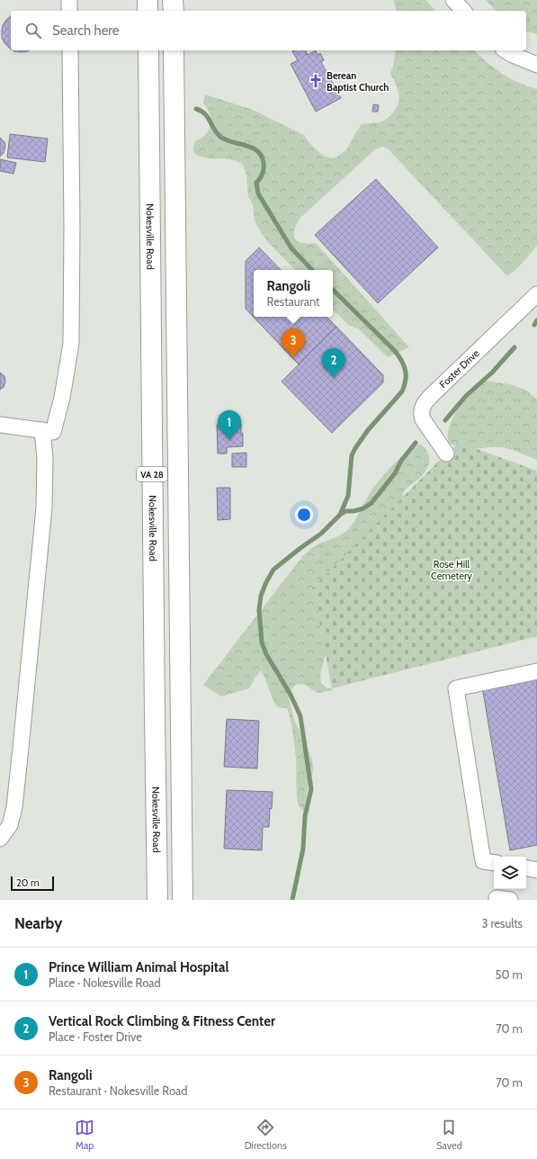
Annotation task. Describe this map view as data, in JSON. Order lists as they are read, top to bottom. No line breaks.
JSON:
{"streets":{"highway":["Nokesville Road","VA 28"],"street":["Foster Drive"]},"parks":["Rose Hill Cemetery"],"places":{"church":["Berean Baptist Church"]},"scale_bar":"20 m","page":{"search":"Search here","popup":["Rangoli","Restaurant"],"pins":["3","2","1"],"scale":"20 m","heading":["Nearby","3 results"],"list":[{"mark":"1","name":"Prince William Animal Hospital","note":"Place · Nokesville Road","value":"50 m"},{"mark":"2","name":"Vertical Rock Climbing & Fitness Center","note":"Place · Foster Drive","value":"70 m"},{"mark":"3","name":"Rangoli","note":"Restaurant · Nokesville Road","value":"70 m"}],"nav":["Map","Directions","Saved"]}}
